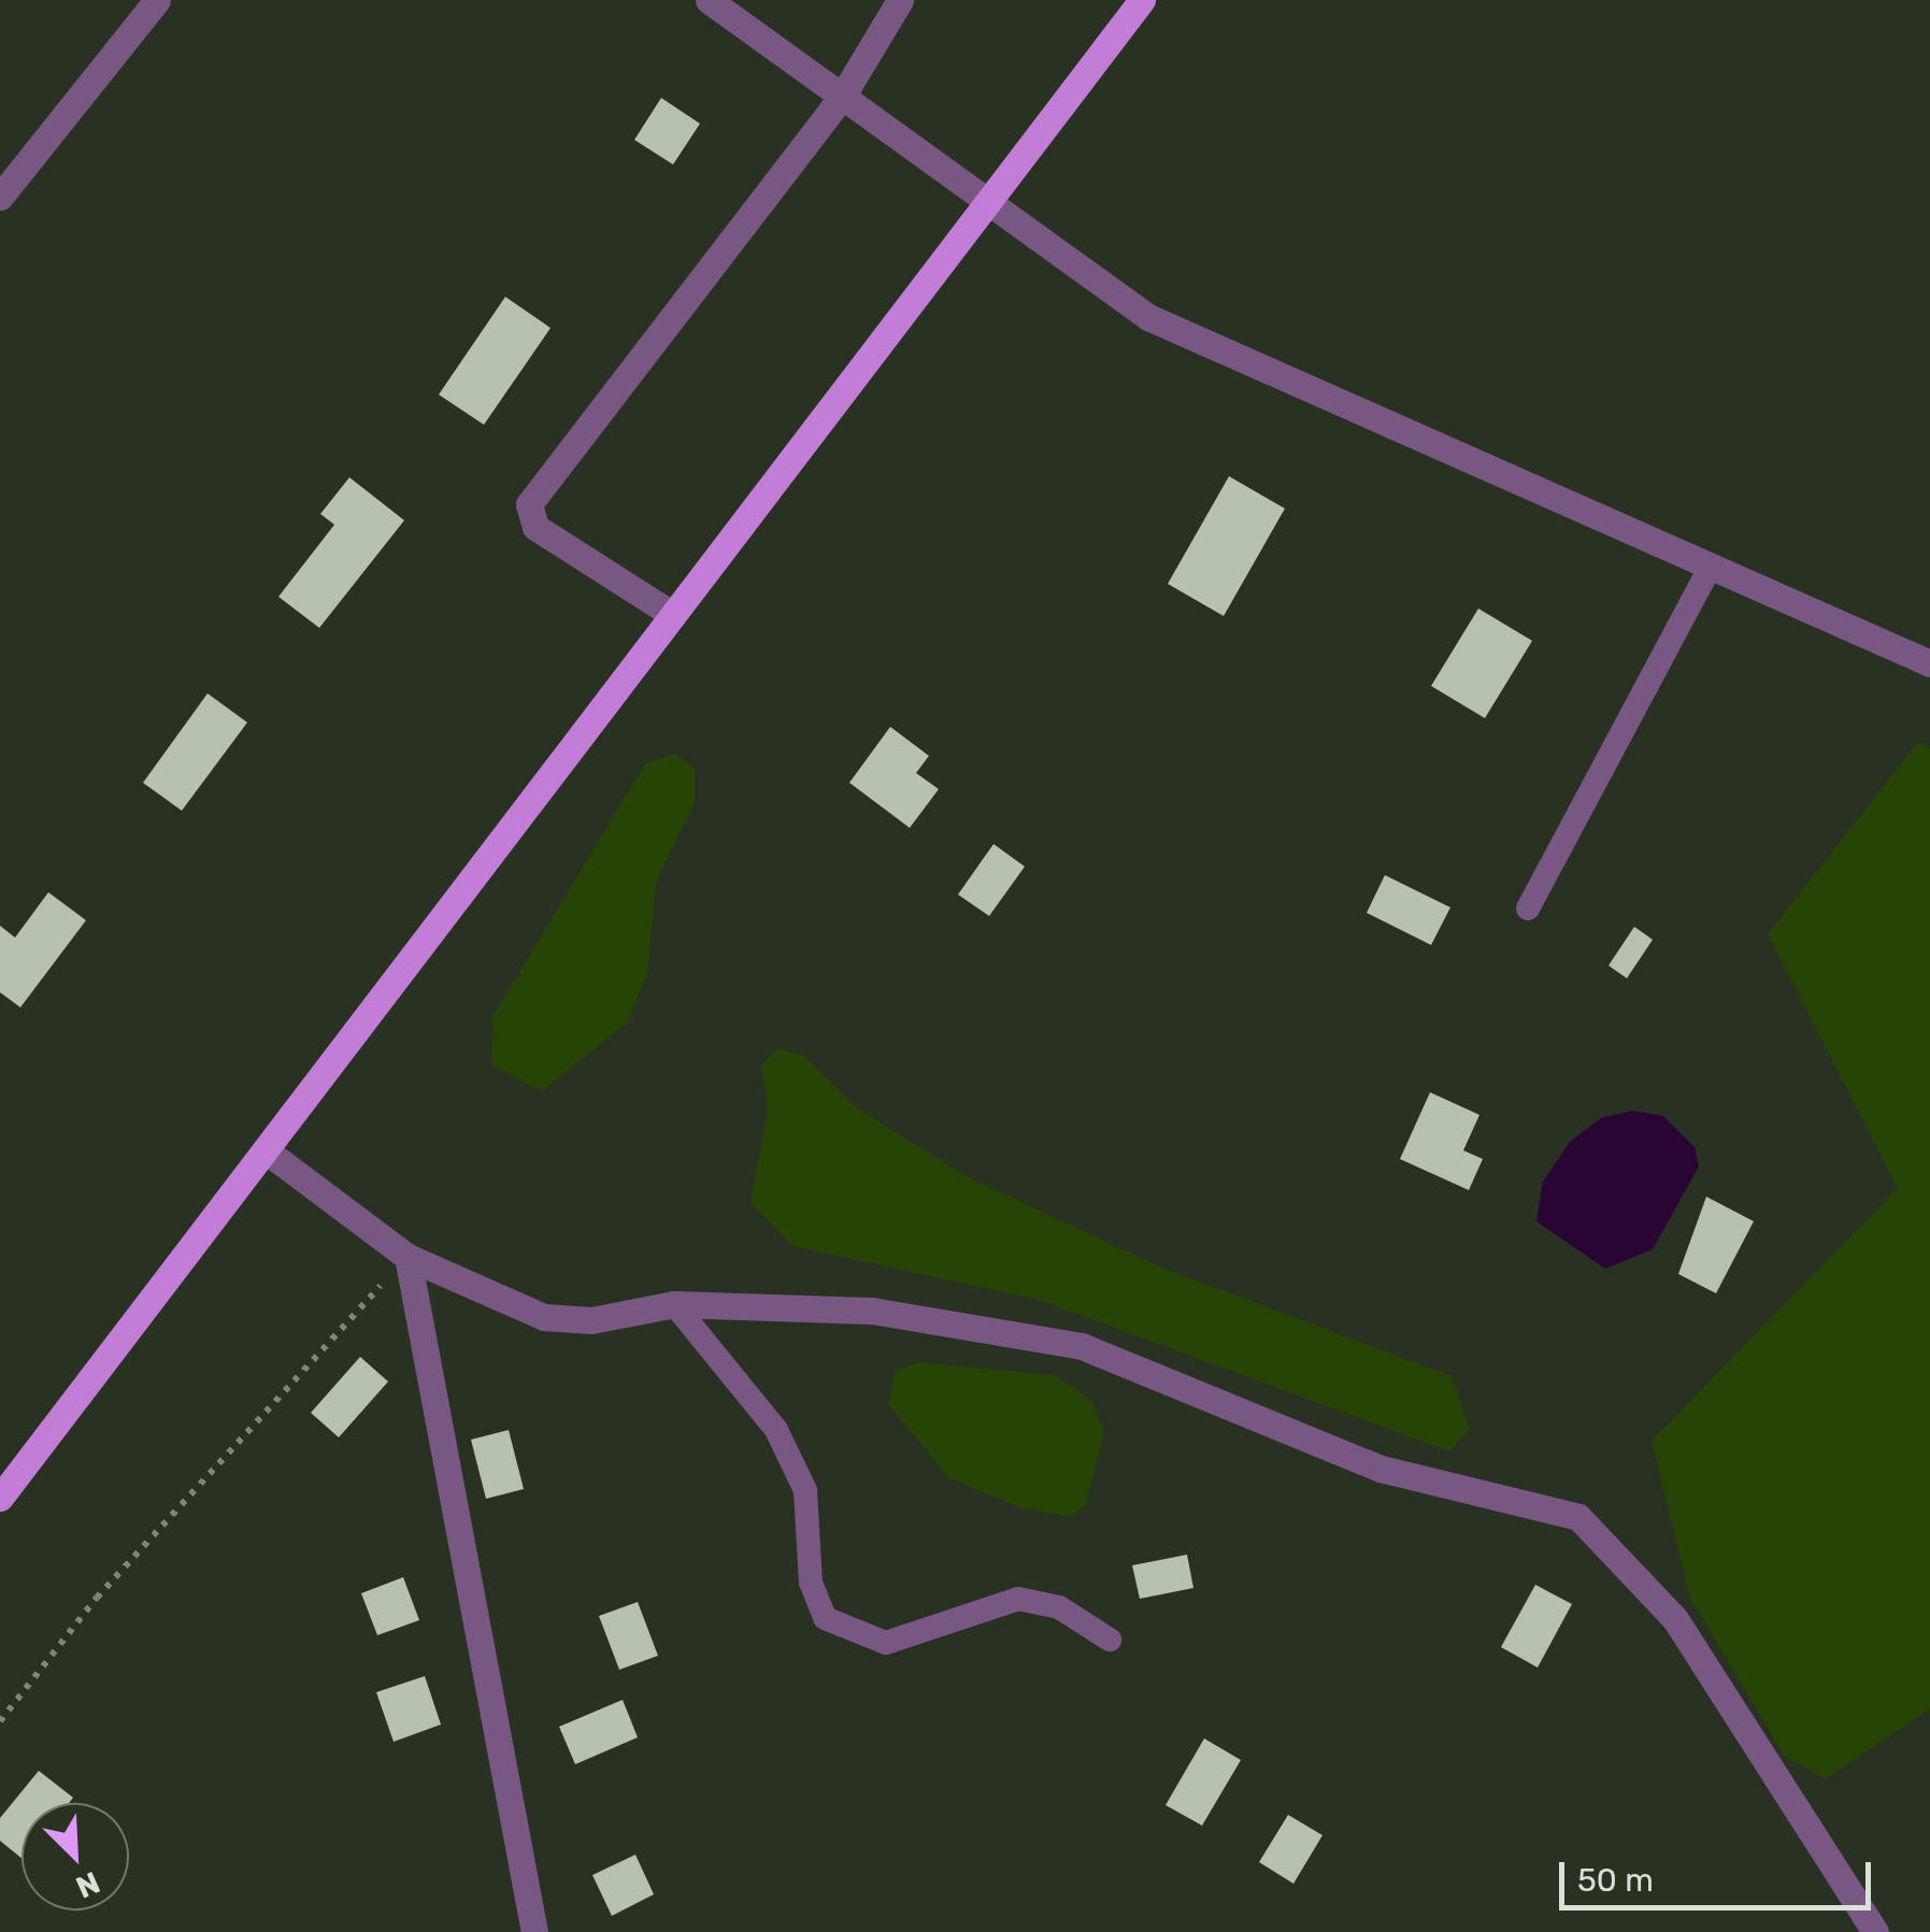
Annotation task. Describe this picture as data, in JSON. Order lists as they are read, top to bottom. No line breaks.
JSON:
{"scale_bar":"50 m","north":"bottom right"}
